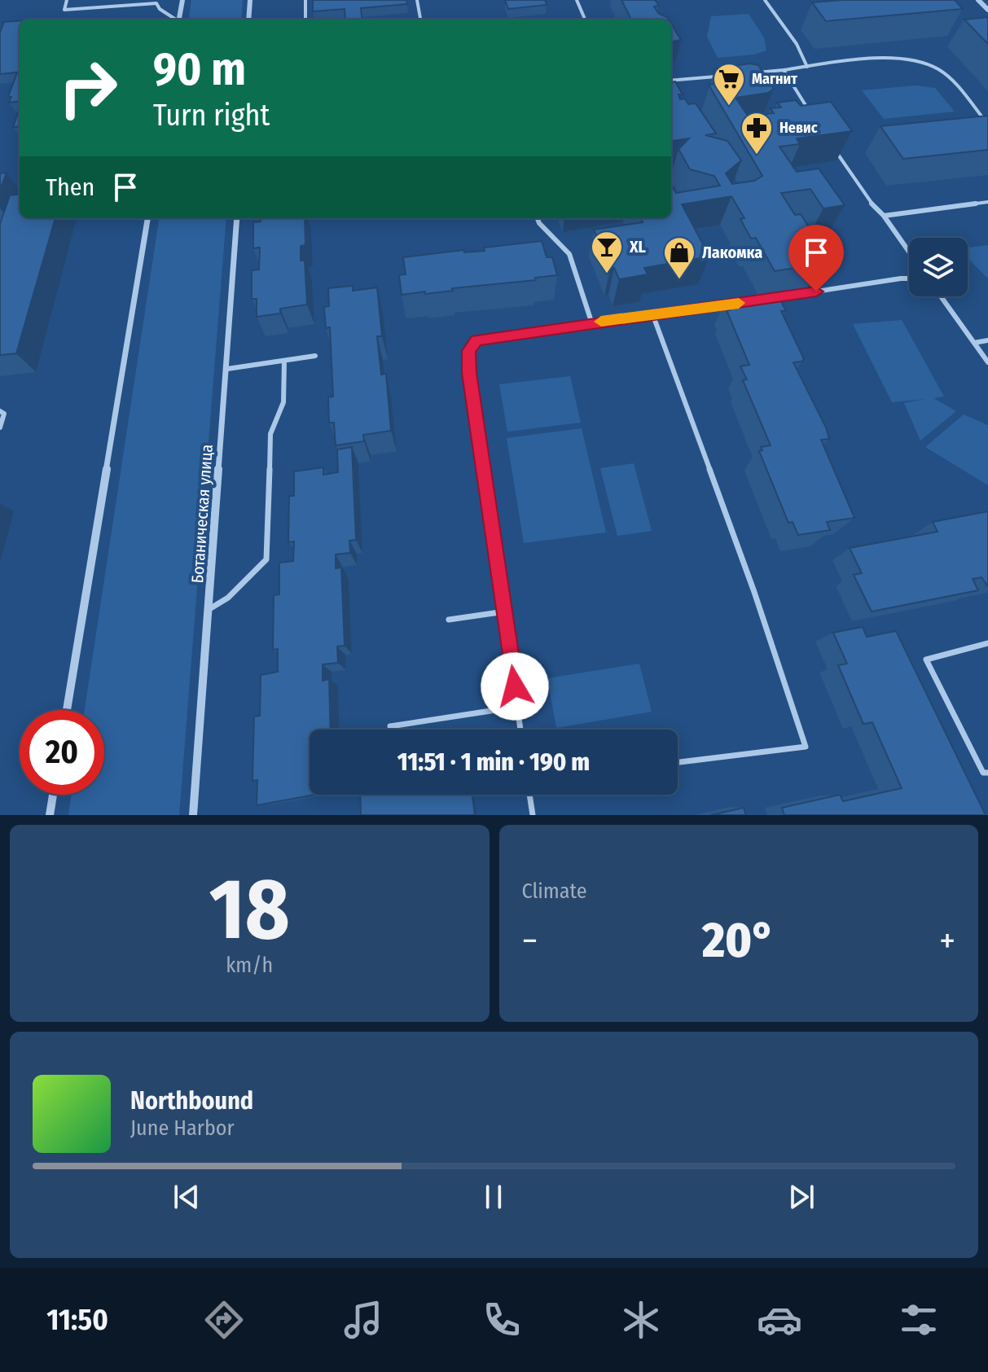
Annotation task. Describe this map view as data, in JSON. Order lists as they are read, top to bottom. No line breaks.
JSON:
{"streets":{"street":["Ботаническая улица"]},"places":{"supermarket":["Магнит"],"pharmacy":["Невис"],"bar":["XL"],"shop":["Лакомка"]},"page":{"turn":["90 m","Turn right"],"then":"Then","limit":"20","trip":"11:51 · 1 min · 190 m","tile":[["18","km/h"],"Climate"],"heat":["−","20°","+"],"song":["Northbound","June Harbor"],"tabs":"11:50"}}
